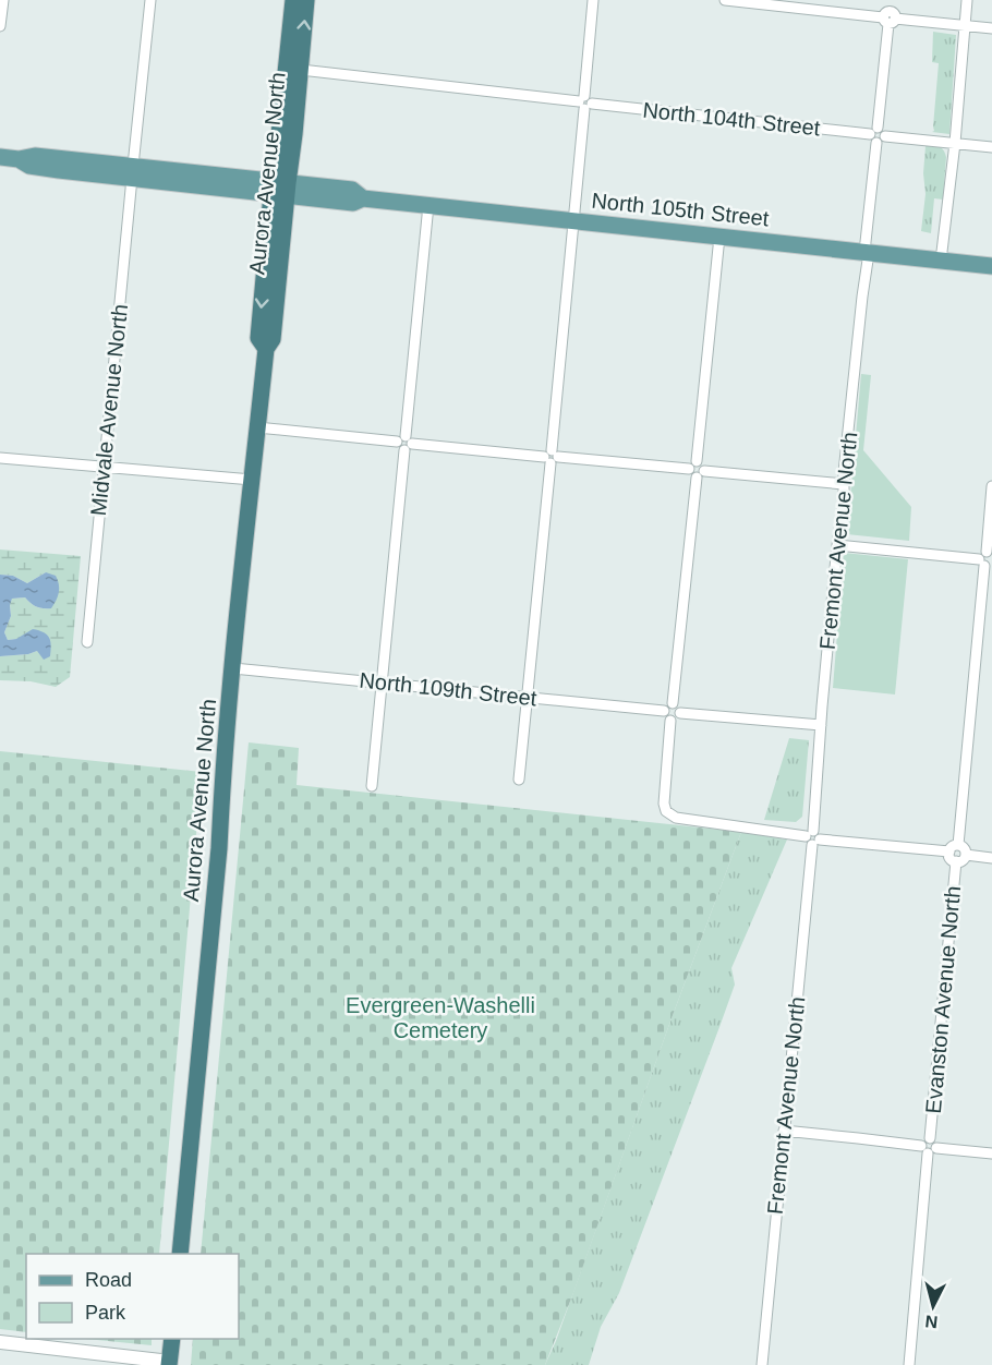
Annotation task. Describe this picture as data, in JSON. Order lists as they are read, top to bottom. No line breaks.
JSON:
{"streets":{"highway":["Aurora Avenue North"],"main road":["North 105th Street"],"street":["North 104th Street","Midvale Avenue North","Fremont Avenue North","North 109th Street","Evanston Avenue North"]},"crossings":[["North 104th Street","Aurora Avenue North"],["North 104th Street","Fremont Avenue North"],["Aurora Avenue North","North 105th Street"],["Aurora Avenue North","North 109th Street"],["North 105th Street","Midvale Avenue North"],["North 105th Street","Fremont Avenue North"]],"parks":["Evergreen-Washelli Cemetery"],"legend":["Road","Park"],"north":"bottom"}
